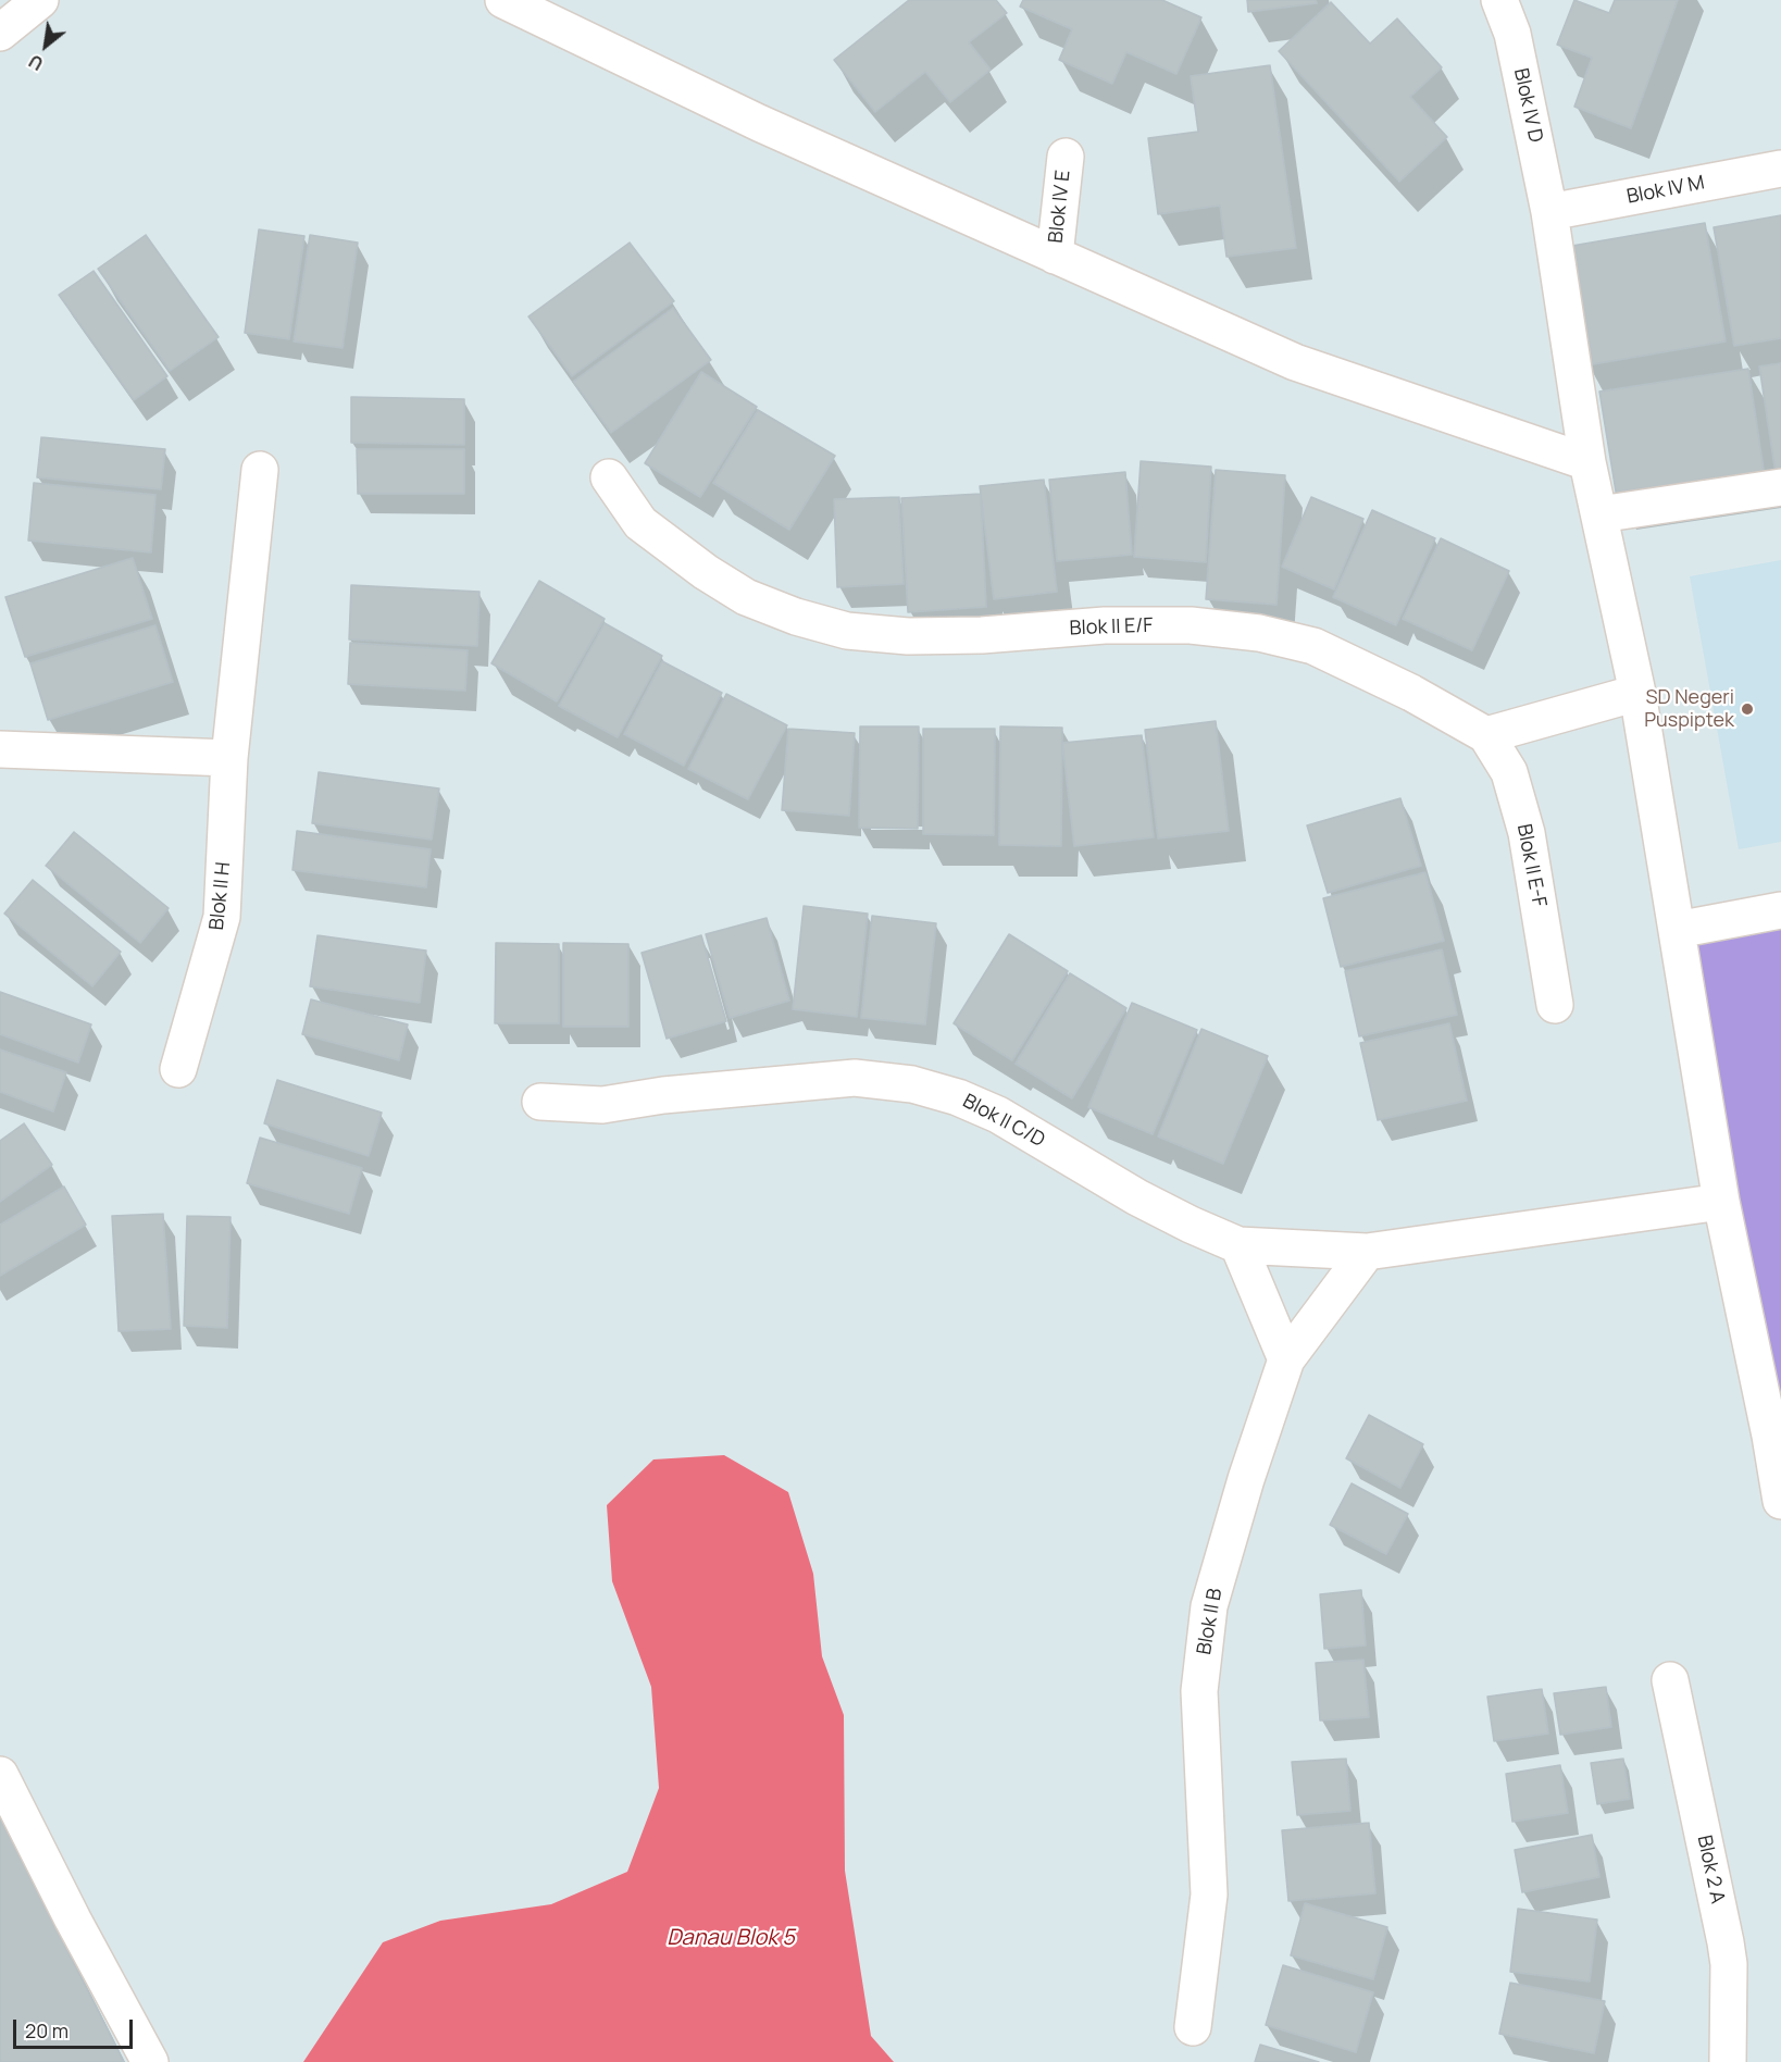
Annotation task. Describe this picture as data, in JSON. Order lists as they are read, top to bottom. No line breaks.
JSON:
{"streets":{"street":["Blok IV D","Blok IV M","Blok IV E","Blok II E/F","Blok II E-F","Blok II H","Blok II C/D","Blok II B","Blok 2 A"]},"crossings":[["Blok IV D","Blok IV M"],["Blok IV D","Blok II C/D"],["Blok II E/F","Blok II E-F"],["Blok II C/D","Blok II B"]],"water":["Danau Blok 5"],"places":["SD Negeri Puspiptek"],"scale_bar":"20 m","north":"bottom left"}
